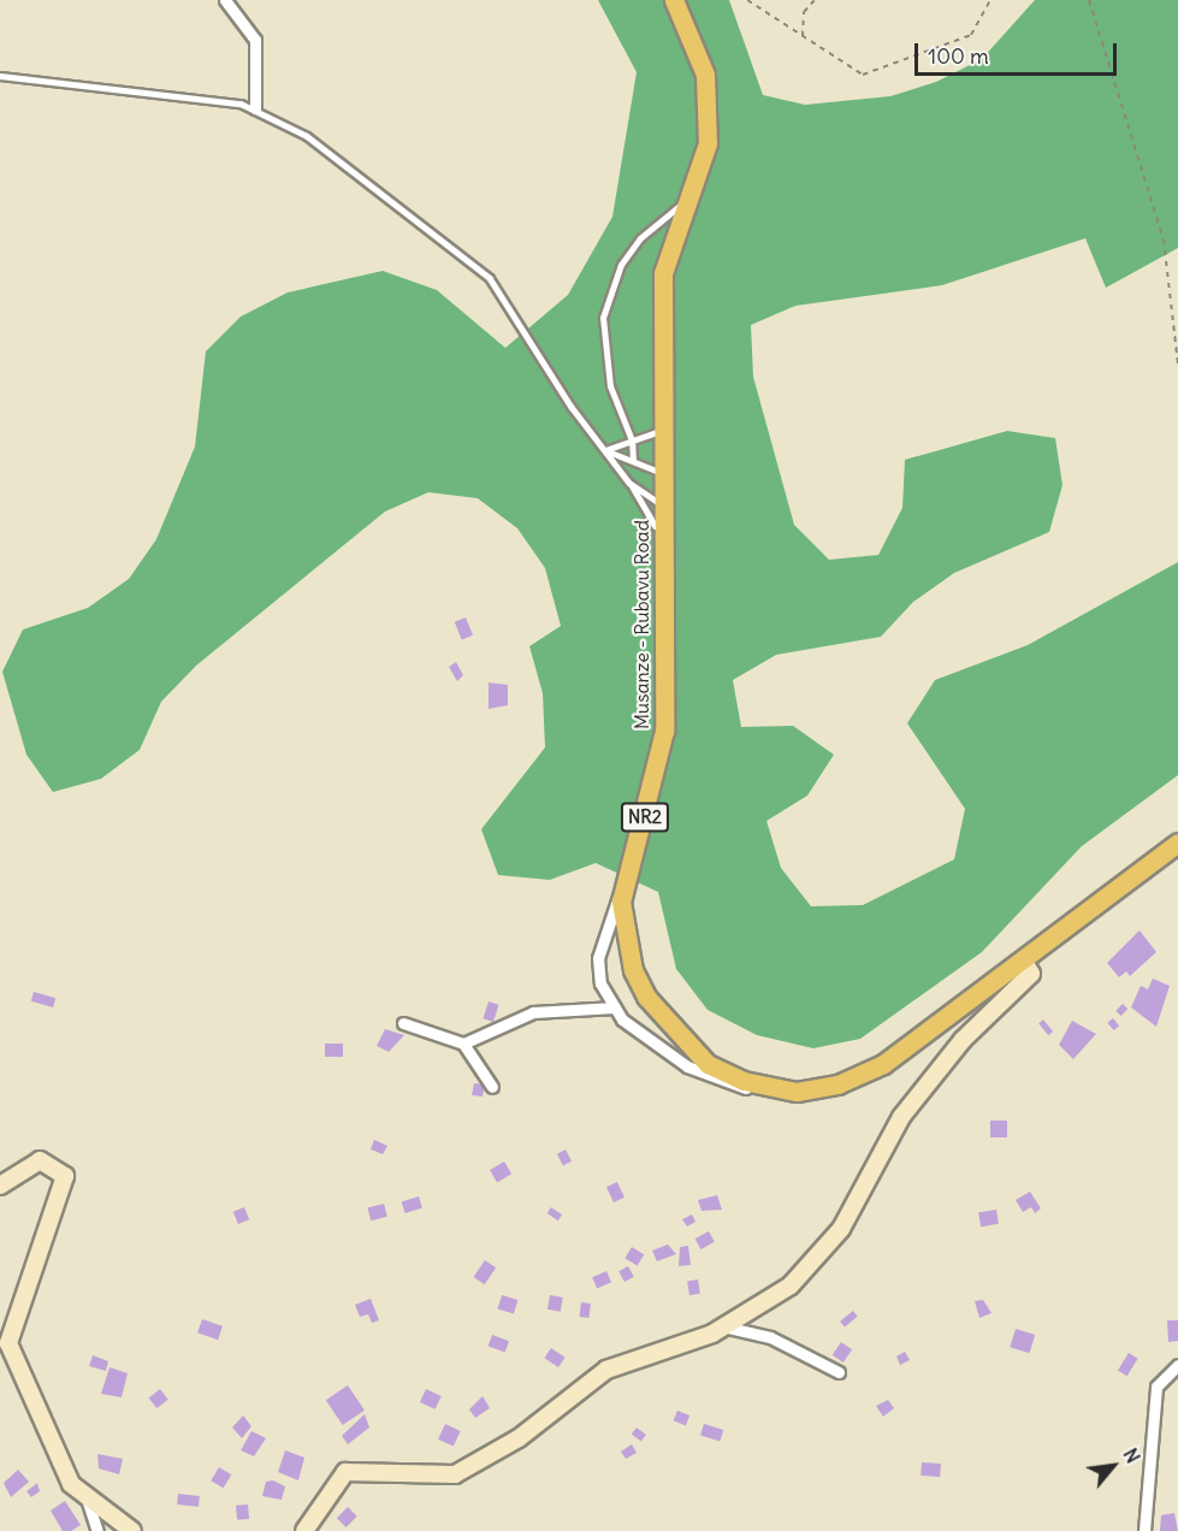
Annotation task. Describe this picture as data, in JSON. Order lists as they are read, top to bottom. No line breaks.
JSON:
{"streets":{"highway":["Musanze - Rubavu Road","NR2"]},"scale_bar":"100 m","north":"top right"}
